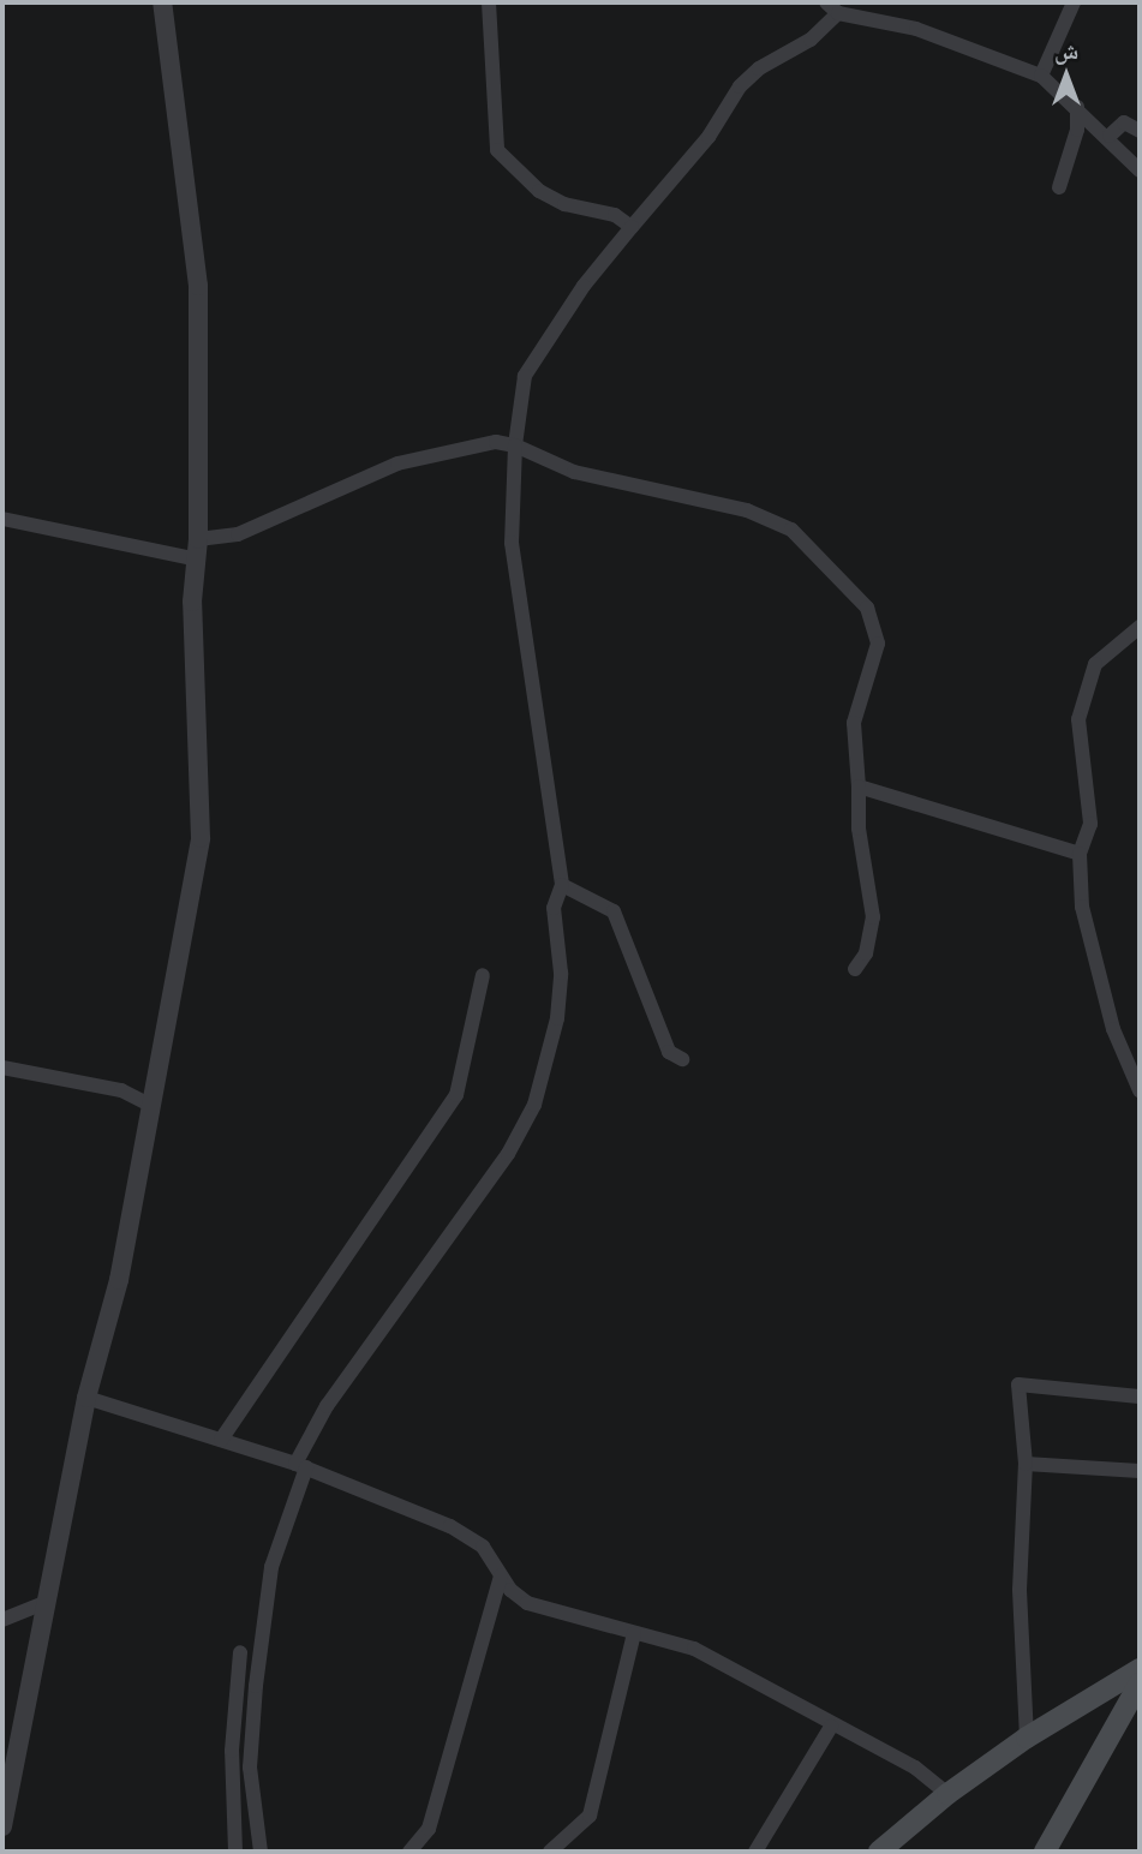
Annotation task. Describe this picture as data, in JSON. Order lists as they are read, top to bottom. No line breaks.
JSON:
{"north":"top"}
